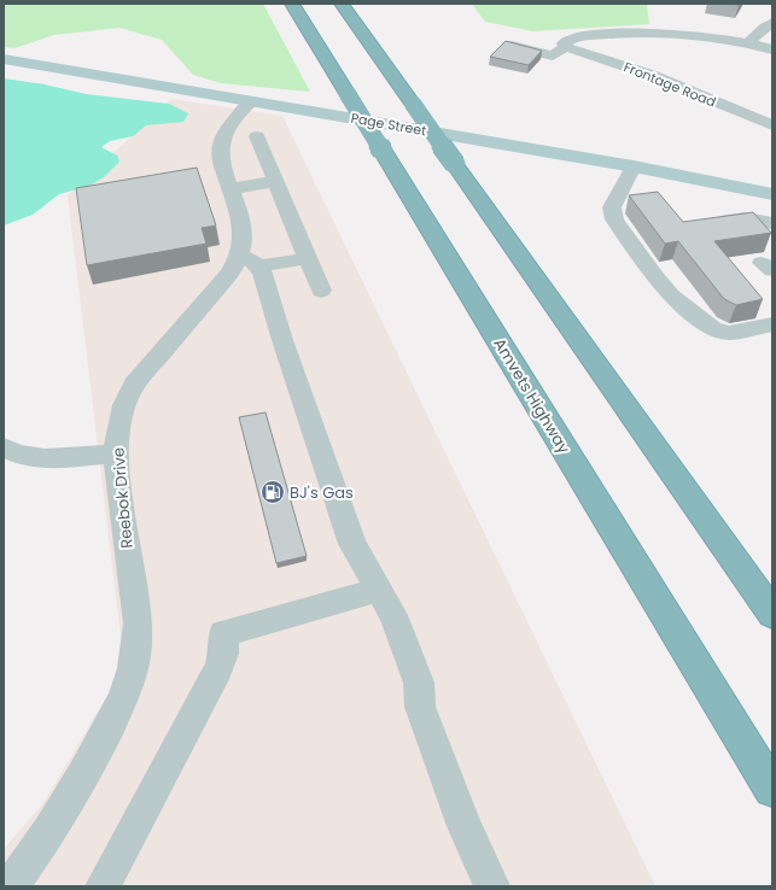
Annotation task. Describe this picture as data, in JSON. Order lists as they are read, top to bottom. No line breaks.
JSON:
{"streets":{"highway":["Amvets Highway"],"main road":["Page Street"],"street":["Frontage Road","Reebok Drive"]},"crossings":[["Page Street","Reebok Drive"]],"places":{"fuel station":["BJ's Gas"]}}
